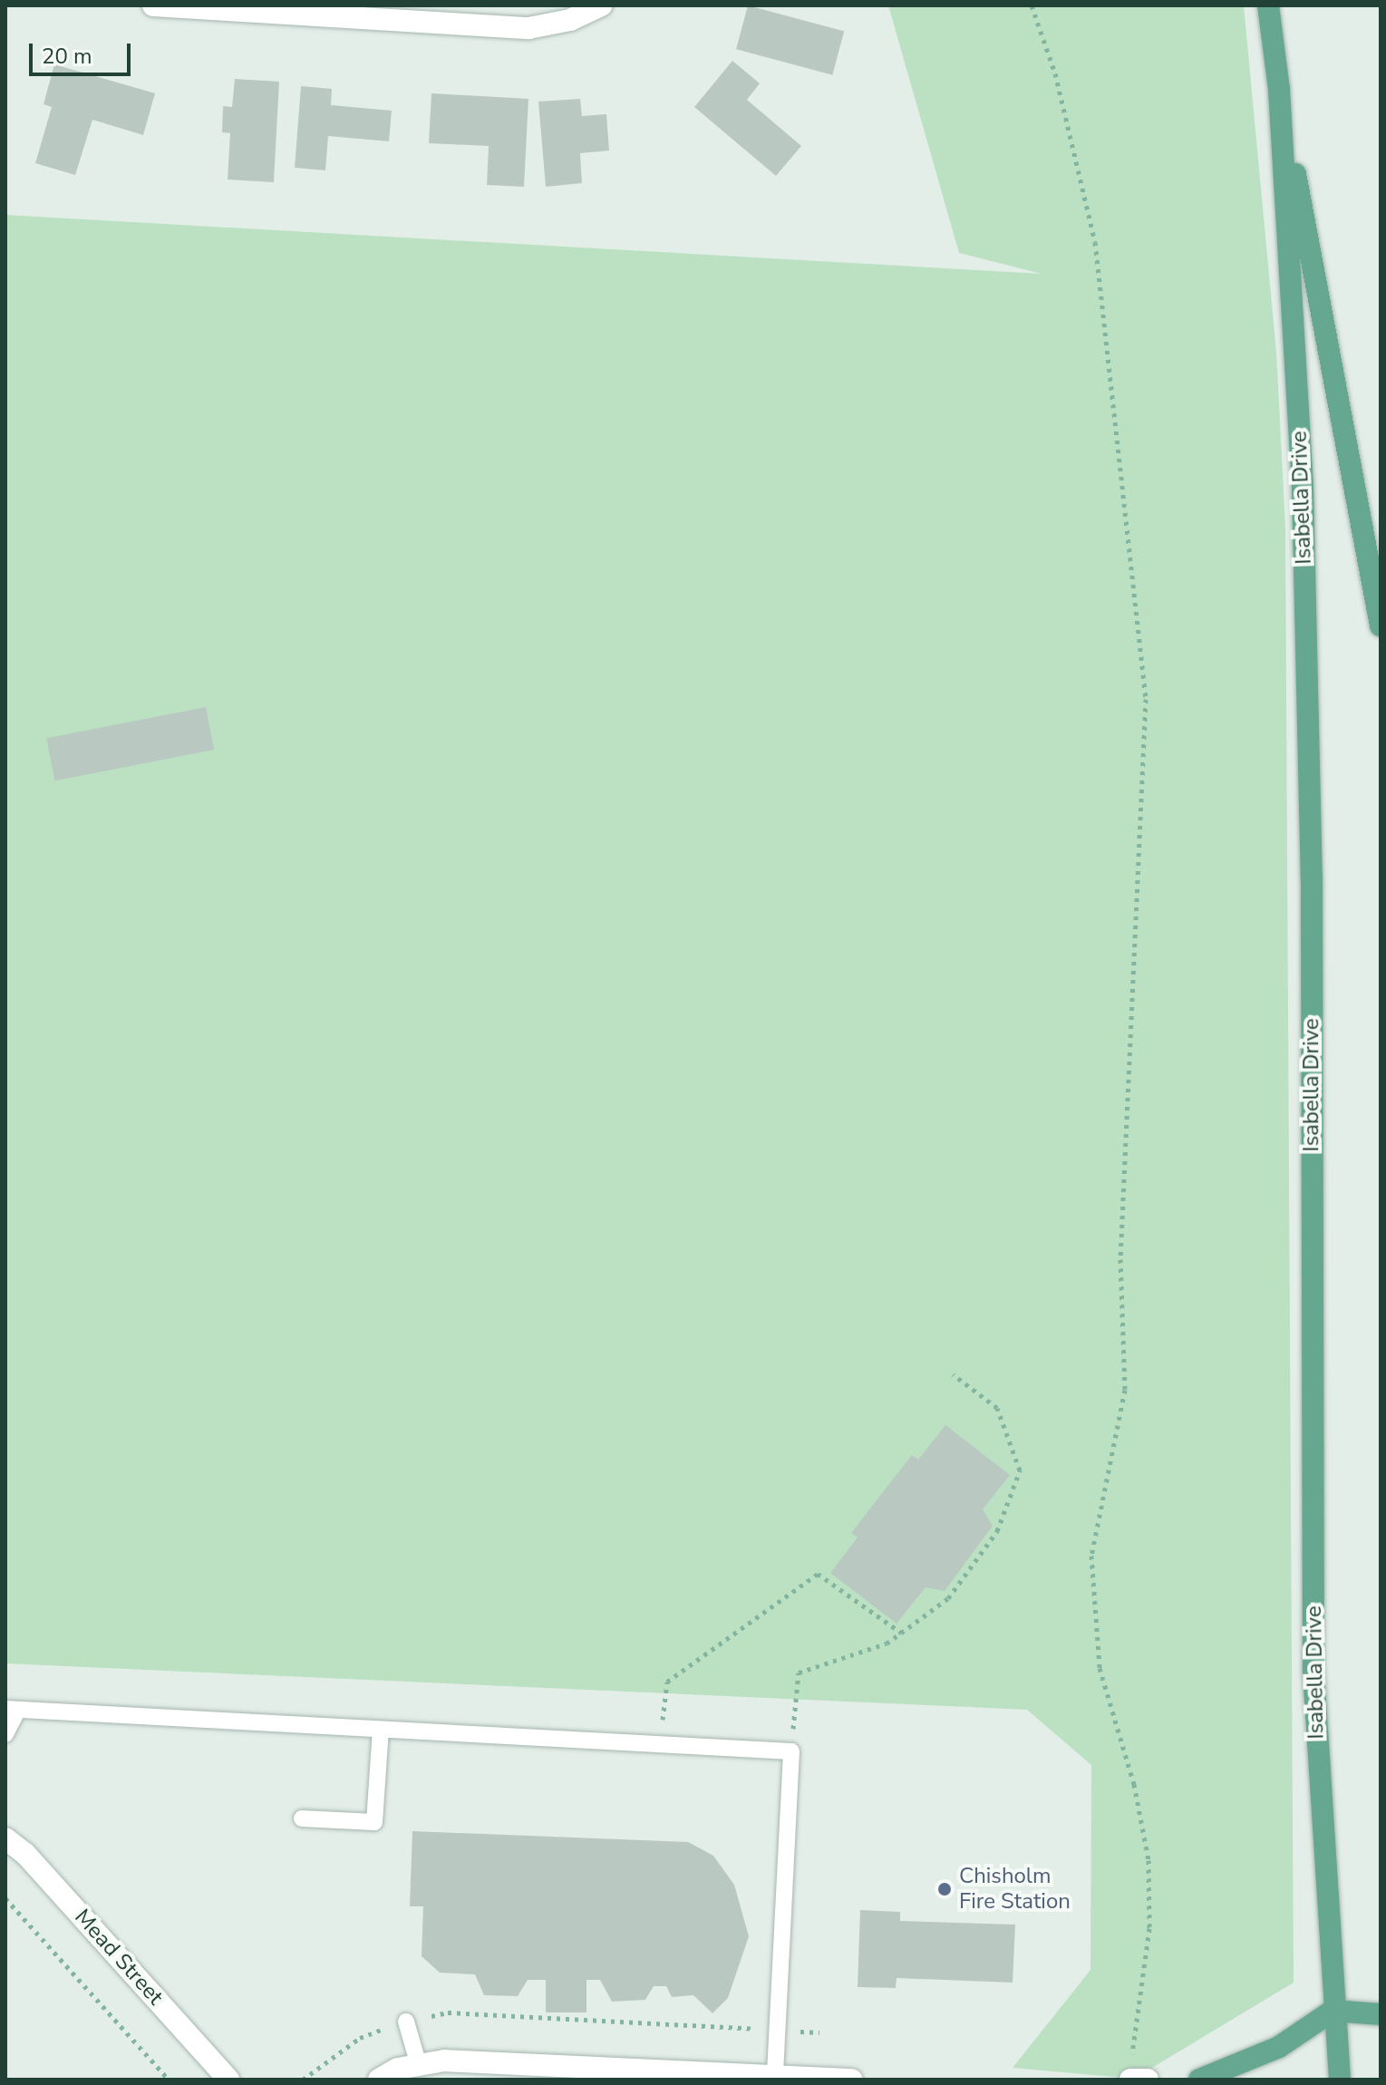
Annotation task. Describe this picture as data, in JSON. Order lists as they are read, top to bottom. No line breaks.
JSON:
{"streets":{"main road":["Isabella Drive"],"street":["Mead Street"]},"places":["Chisholm Fire Station"],"scale_bar":"20 m"}
